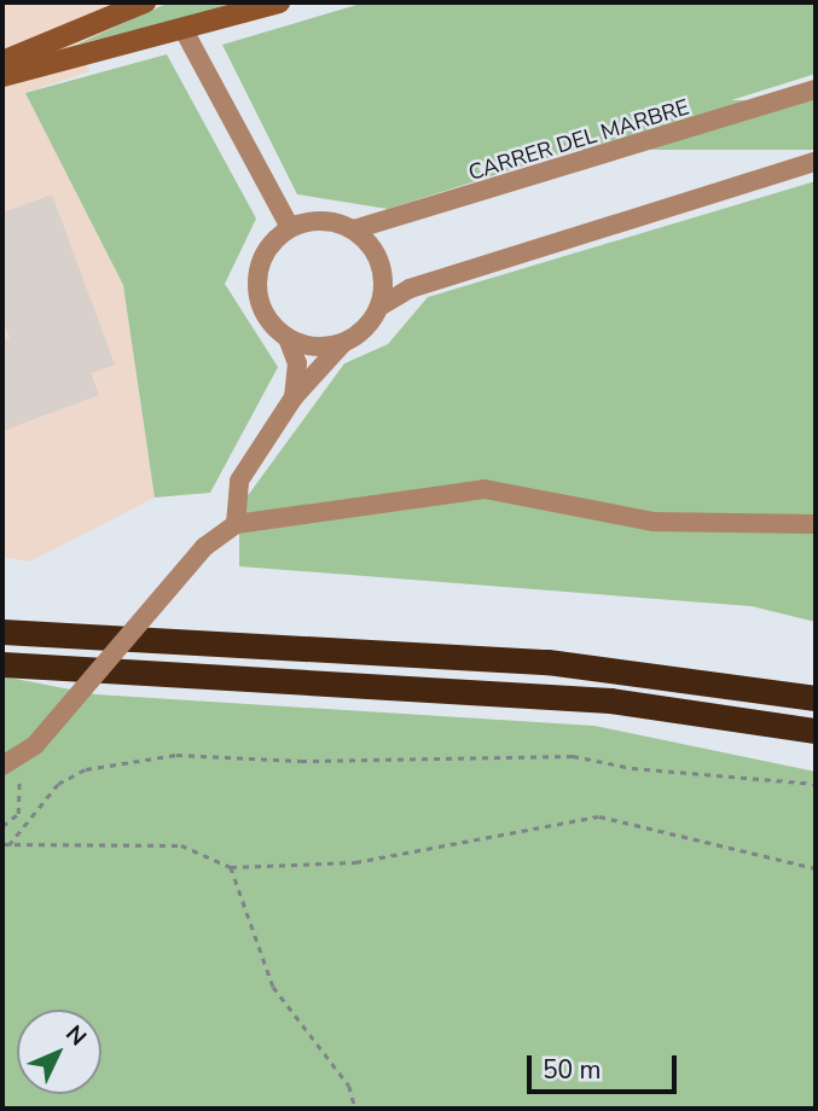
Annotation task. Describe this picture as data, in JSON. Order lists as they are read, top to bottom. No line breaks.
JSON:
{"streets":{"street":["CARRER DEL MARBRE"]},"scale_bar":"50 m","north":"top right"}
